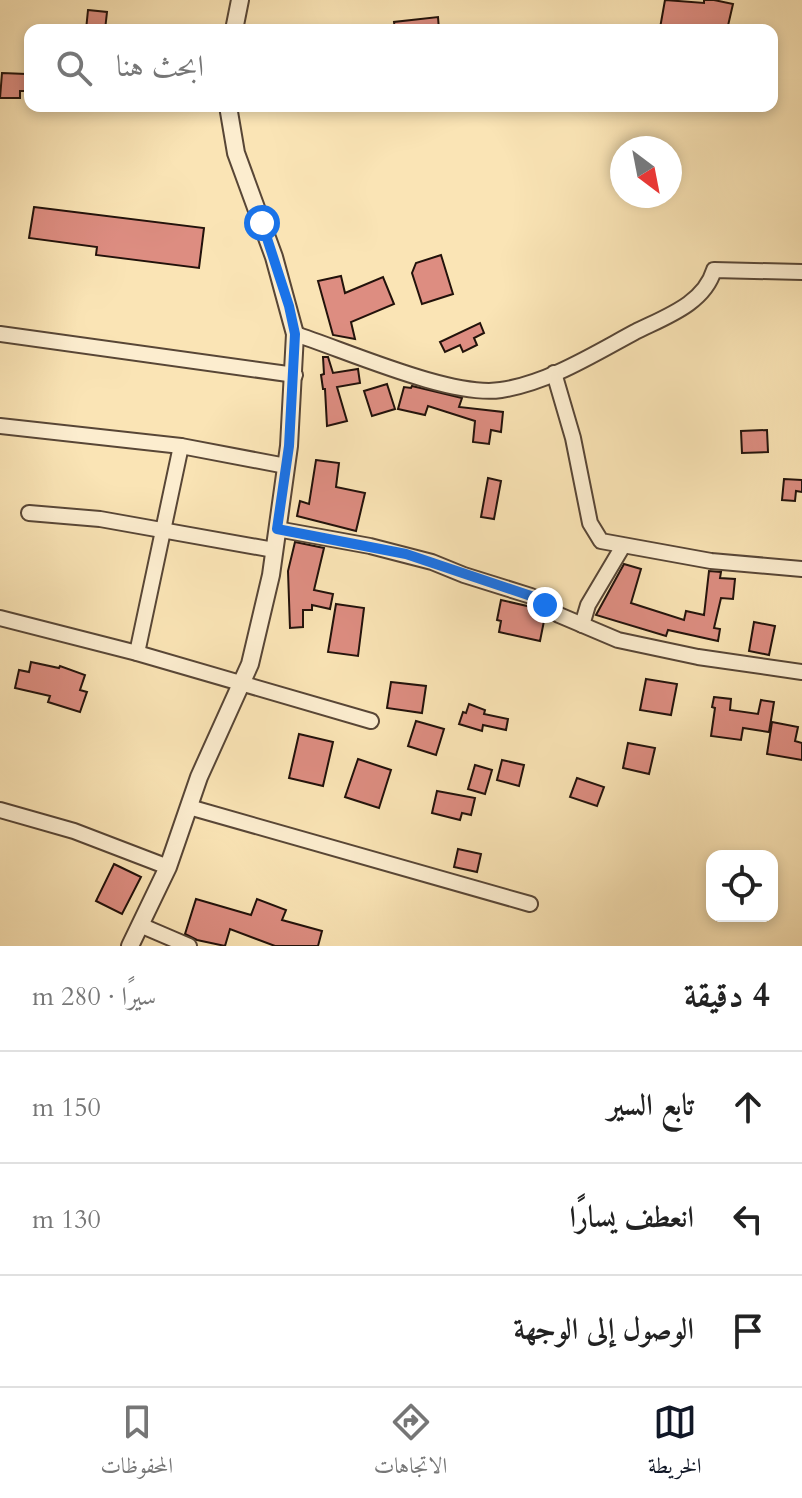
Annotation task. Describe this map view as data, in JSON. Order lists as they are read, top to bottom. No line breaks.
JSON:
{"north":"bottom right","page":{"search":"ابحث هنا","heading":["4 دقيقة","سيرًا · 280 m"],"list":[["تابع السير","150 m"],["انعطف يسارًا","130 m"],"الوصول إلى الوجهة"],"nav":["الخريطة","الاتجاهات","المحفوظات"]}}
